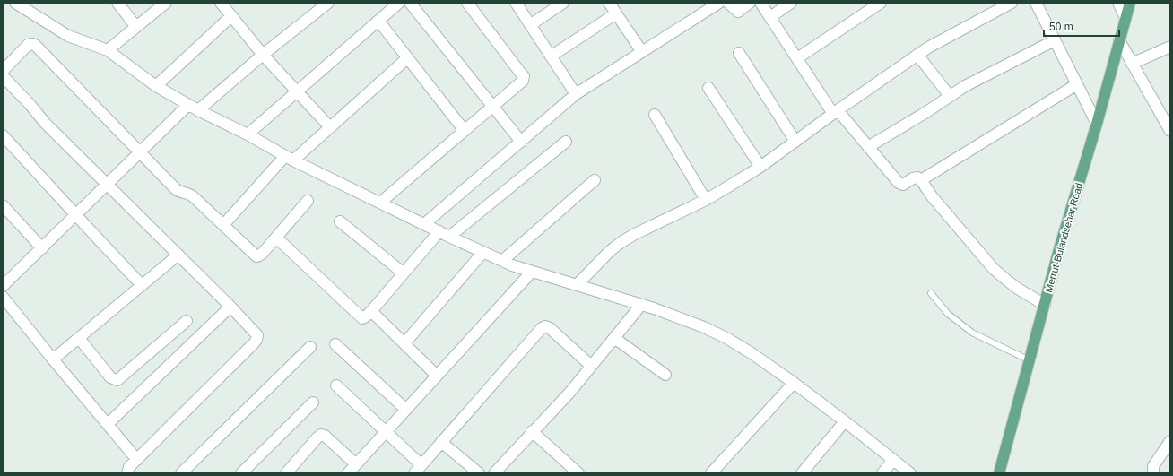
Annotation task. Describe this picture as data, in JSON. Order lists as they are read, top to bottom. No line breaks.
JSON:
{"streets":{"main road":["Merrut-Bulandsehar Road"]},"scale_bar":"50 m"}
